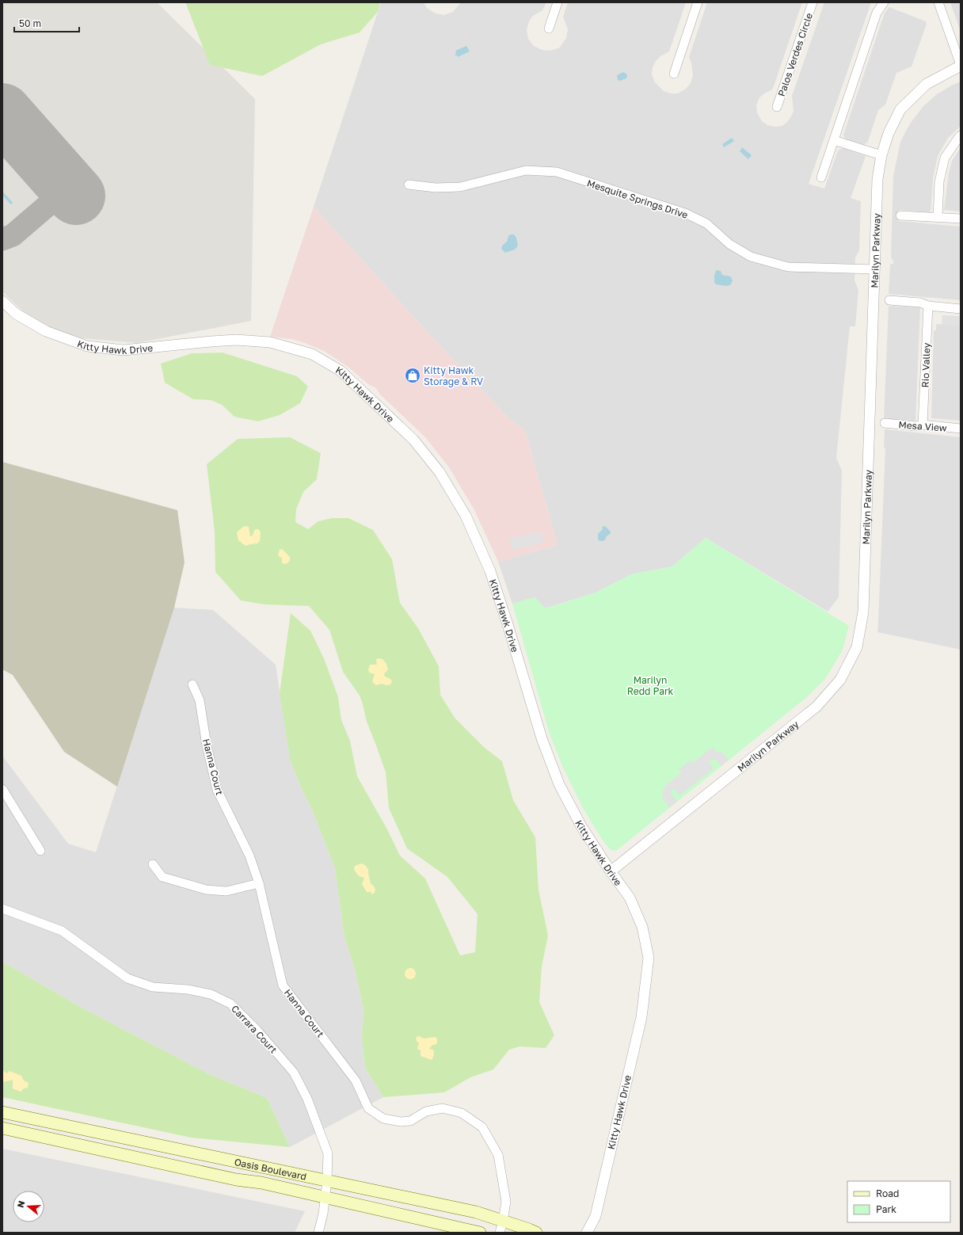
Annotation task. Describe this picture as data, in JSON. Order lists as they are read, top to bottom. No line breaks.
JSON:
{"streets":{"main road":["Oasis Boulevard"],"street":["Palos Verdes Circle","Mesquite Springs Drive","Marilyn Parkway","Kitty Hawk Drive","Rio Valley","Mesa View","Hanna Court","Carrara Court"]},"crossings":[["Mesquite Springs Drive","Marilyn Parkway"],["Marilyn Parkway","Kitty Hawk Drive"],["Rio Valley","Mesa View"],["Hanna Court","Oasis Boulevard"],["Carrara Court","Oasis Boulevard"]],"parks":["Marilyn Redd Park"],"places":{"shop":["Kitty Hawk Storage & RV"]},"legend":["Road","Park"],"scale_bar":"50 m","north":"left"}
